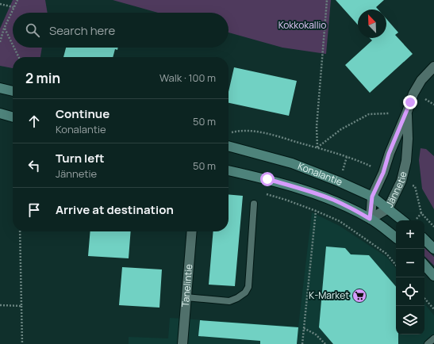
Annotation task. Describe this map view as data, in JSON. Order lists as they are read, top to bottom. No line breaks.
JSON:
{"streets":{"main road":["Konalantie"],"street":["Jännetie","Tanelintie"]},"crossings":[["Konalantie","Jännetie"]],"parks":["Kokkokallio"],"places":{"supermarket":["K-Market"]},"north":"top left","page":{"search":"Search here","heading":["2 min","Walk · 100 m"],"list":[["Continue","Konalantie","50 m"],["Turn left","Jännetie","50 m"],"Arrive at destination"],"map_buttons":["+","−"]}}
